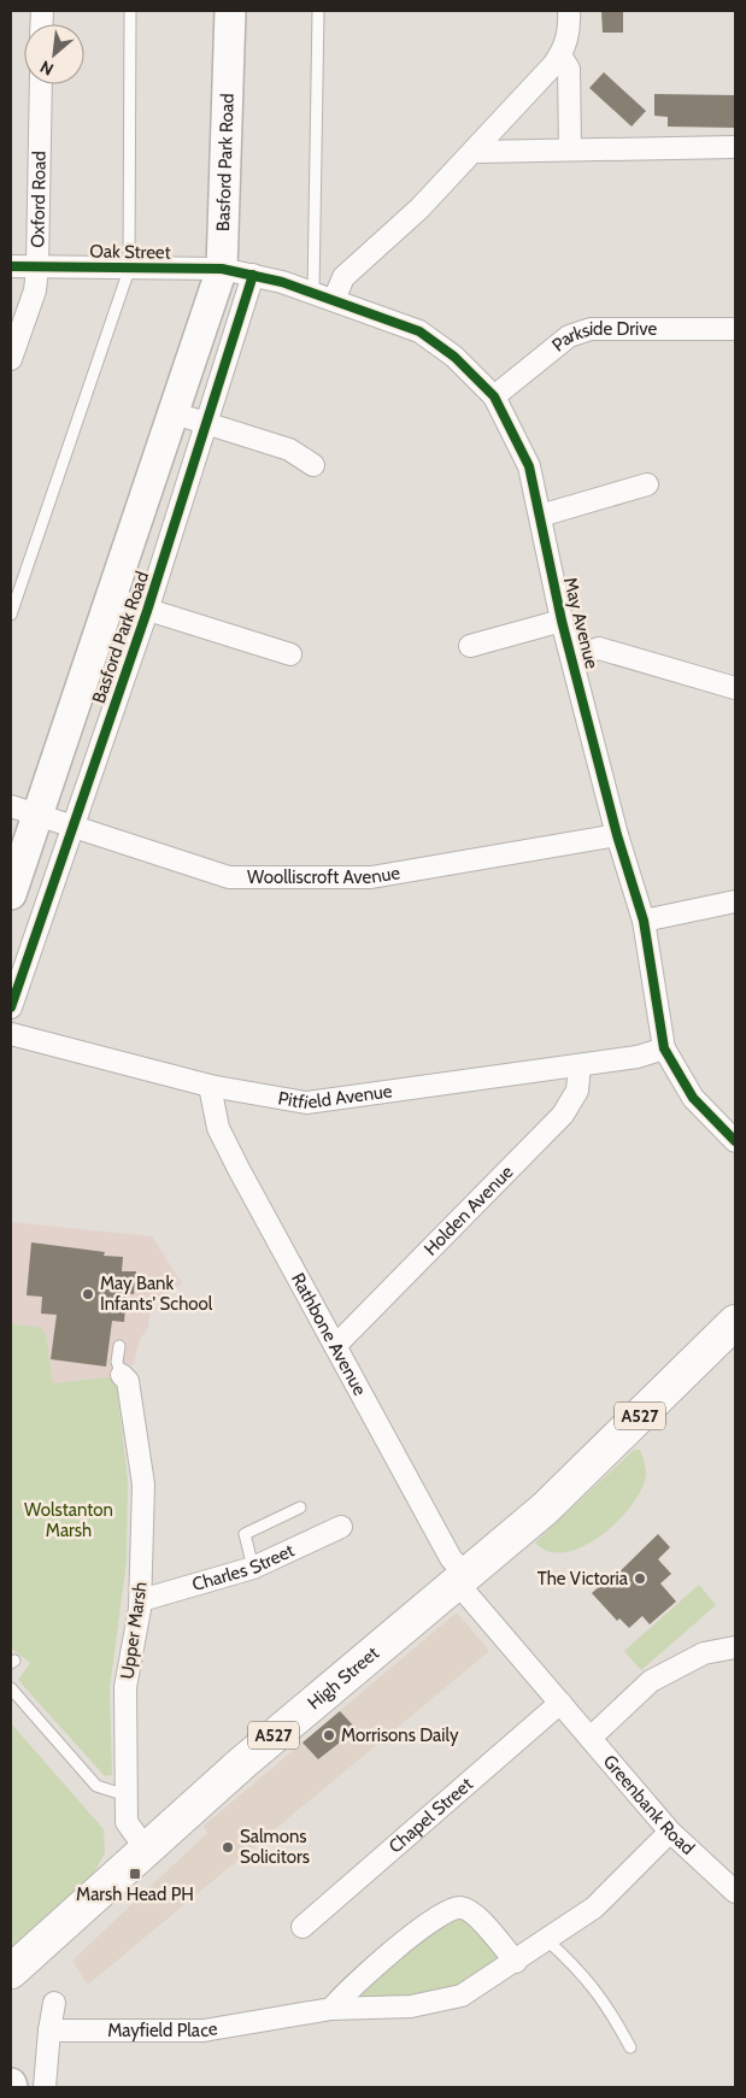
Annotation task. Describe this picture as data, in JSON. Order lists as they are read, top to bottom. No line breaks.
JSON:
{"streets":{"highway":["A527","High Street"],"main road":["Basford Park Road"],"street":["Oxford Road","Oak Street","Parkside Drive","May Avenue","Woolliscroft Avenue","Pitfield Avenue","Holden Avenue","Rathbone Avenue","Charles Street","Upper Marsh","Greenbank Road","Chapel Street","Mayfield Place"]},"crossings":[["Basford Park Road","Oak Street"],["Basford Park Road","May Avenue"],["Basford Park Road","Woolliscroft Avenue"],["Oxford Road","Oak Street"],["Oak Street","May Avenue"],["Parkside Drive","May Avenue"],["May Avenue","Woolliscroft Avenue"],["May Avenue","Pitfield Avenue"],["Pitfield Avenue","Holden Avenue"],["Pitfield Avenue","Rathbone Avenue"],["Holden Avenue","Rathbone Avenue"],["Rathbone Avenue","High Street"],["Rathbone Avenue","Greenbank Road"],["Rathbone Avenue","Chapel Street"],["Charles Street","Upper Marsh"],["Upper Marsh","High Street"],["Greenbank Road","Chapel Street"],["Greenbank Road","Mayfield Place"]],"parks":["Wolstanton Marsh"],"places":{"other":["May Bank Infants' School","The Victoria","Morrisons Daily","Salmons Solicitors"],"transit":["Marsh Head PH"]},"north":"bottom left"}
